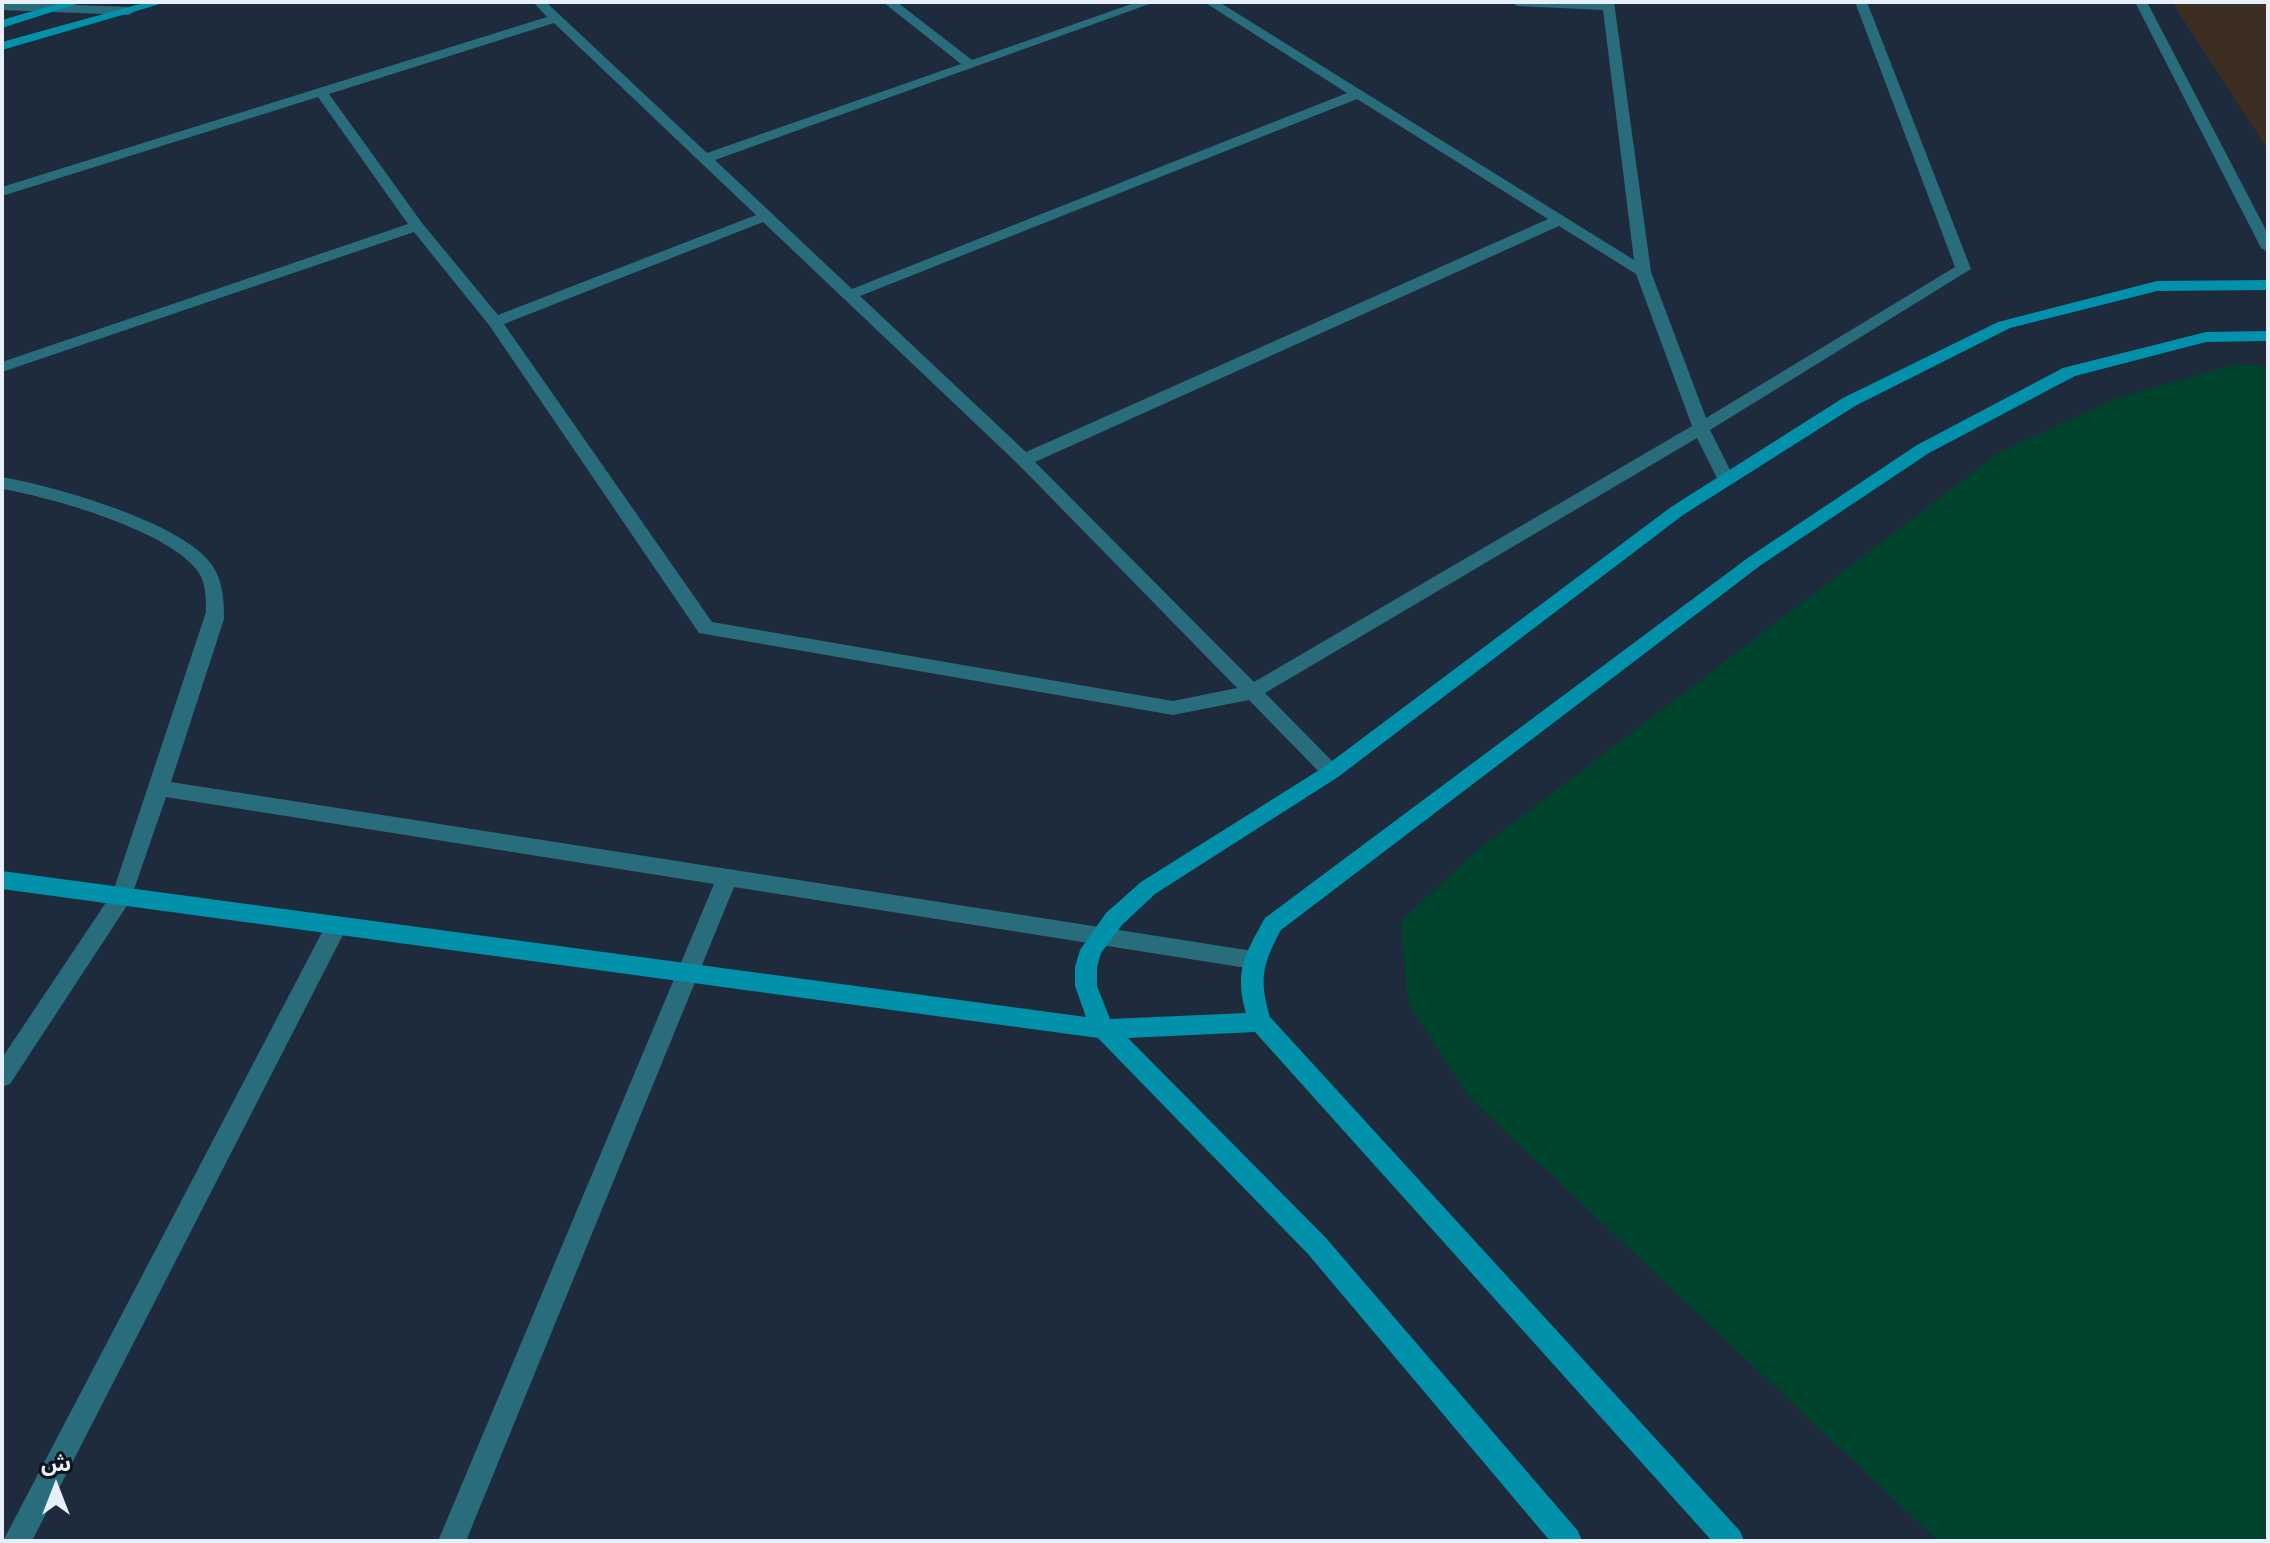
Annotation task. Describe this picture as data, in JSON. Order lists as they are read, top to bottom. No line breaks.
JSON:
{"north":"top"}
